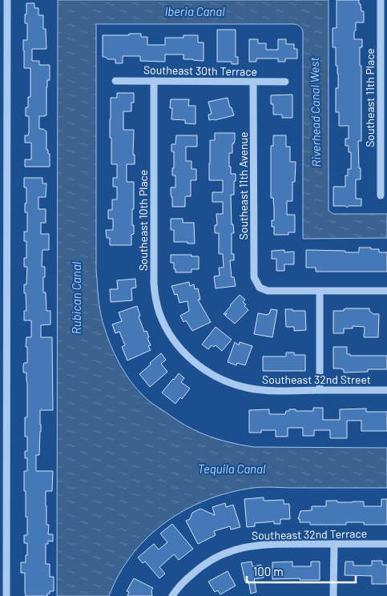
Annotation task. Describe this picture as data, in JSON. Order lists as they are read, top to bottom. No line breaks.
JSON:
{"streets":{"street":["Southeast 30th Terrace","Southeast 11th Place","Southeast 11th Avenue","Southeast 10th Place","Southeast 32nd Street","Southeast 32nd Terrace"]},"crossings":[["Southeast 30th Terrace","Southeast 11th Avenue"],["Southeast 30th Terrace","Southeast 10th Place"],["Southeast 10th Place","Southeast 32nd Street"]],"water":["Iberia Canal","Riverhead Canal West","Rubican Canal","Tequila Canal"],"scale_bar":"100 m"}
